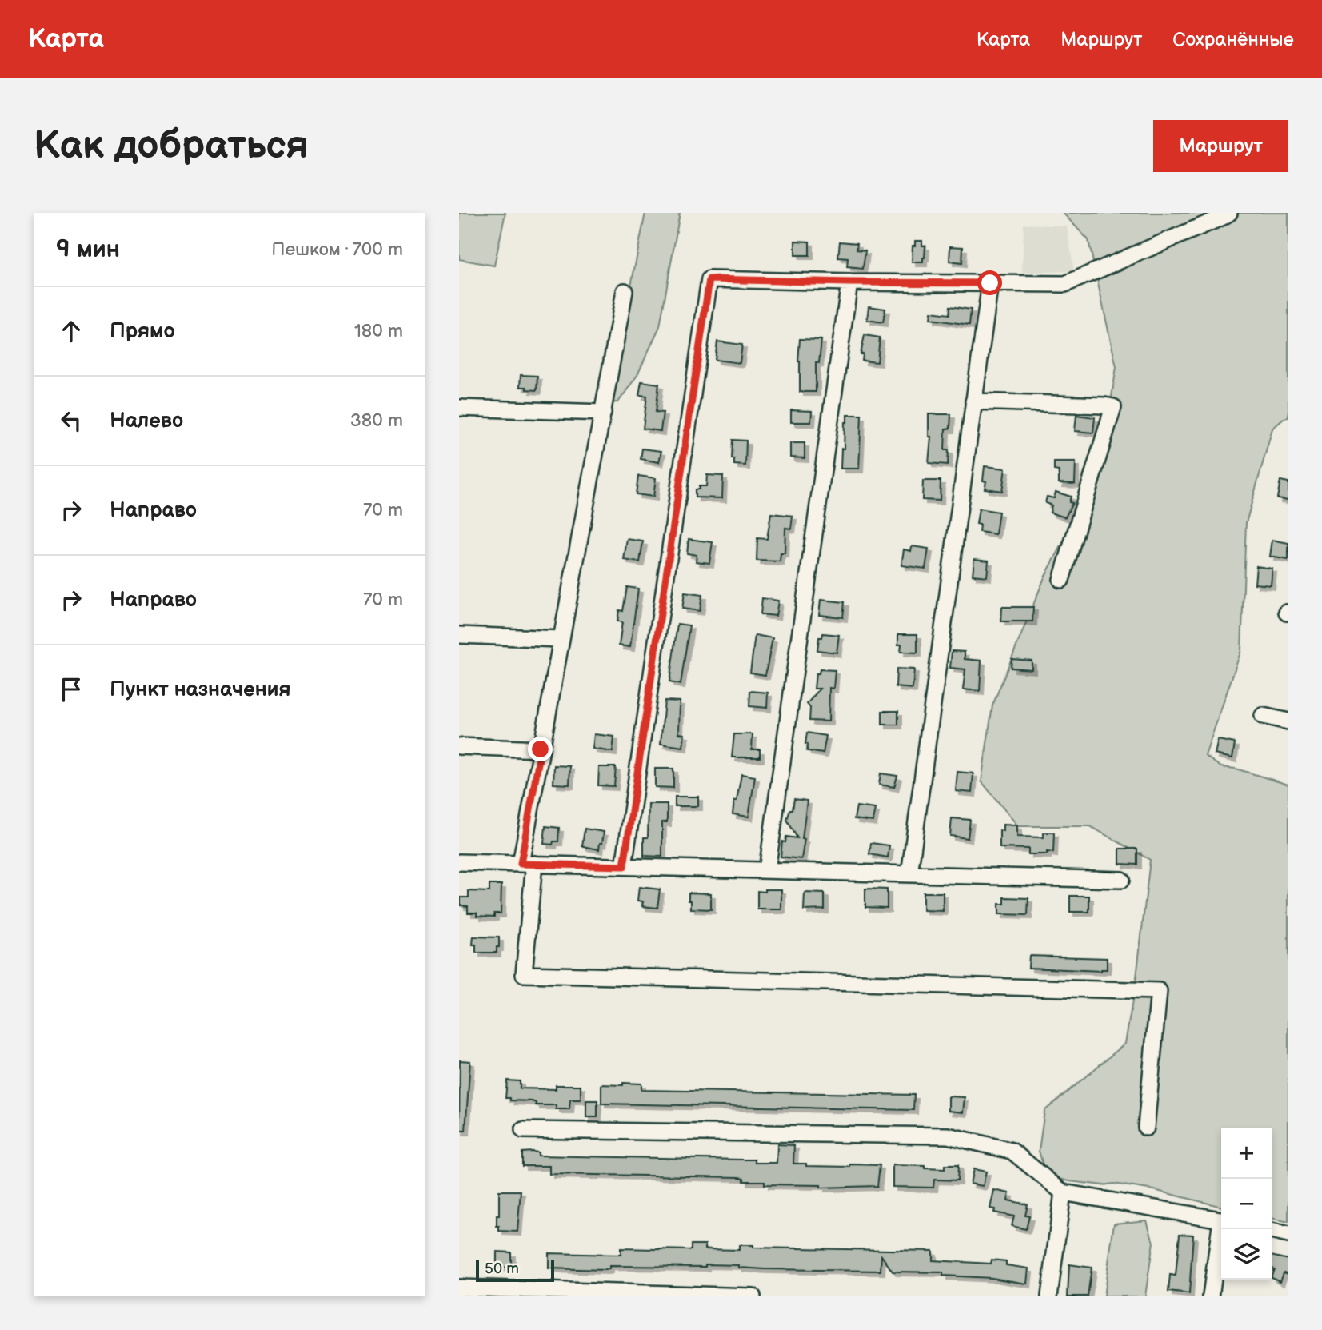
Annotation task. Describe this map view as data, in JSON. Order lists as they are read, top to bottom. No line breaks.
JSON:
{"scale_bar":"50 m","page":{"header":"Карта","nav":["Карта","Маршрут","Сохранённые"],"buttons":"Маршрут","title":"Как добраться","heading":["9 мин","Пешком · 700 m"],"list":[["Прямо","180 m"],["Налево","380 m"],["Направо","70 m"],["Направо","70 m"],"Пункт назначения"],"map_buttons":["+","−"],"scale":"50 m"}}
